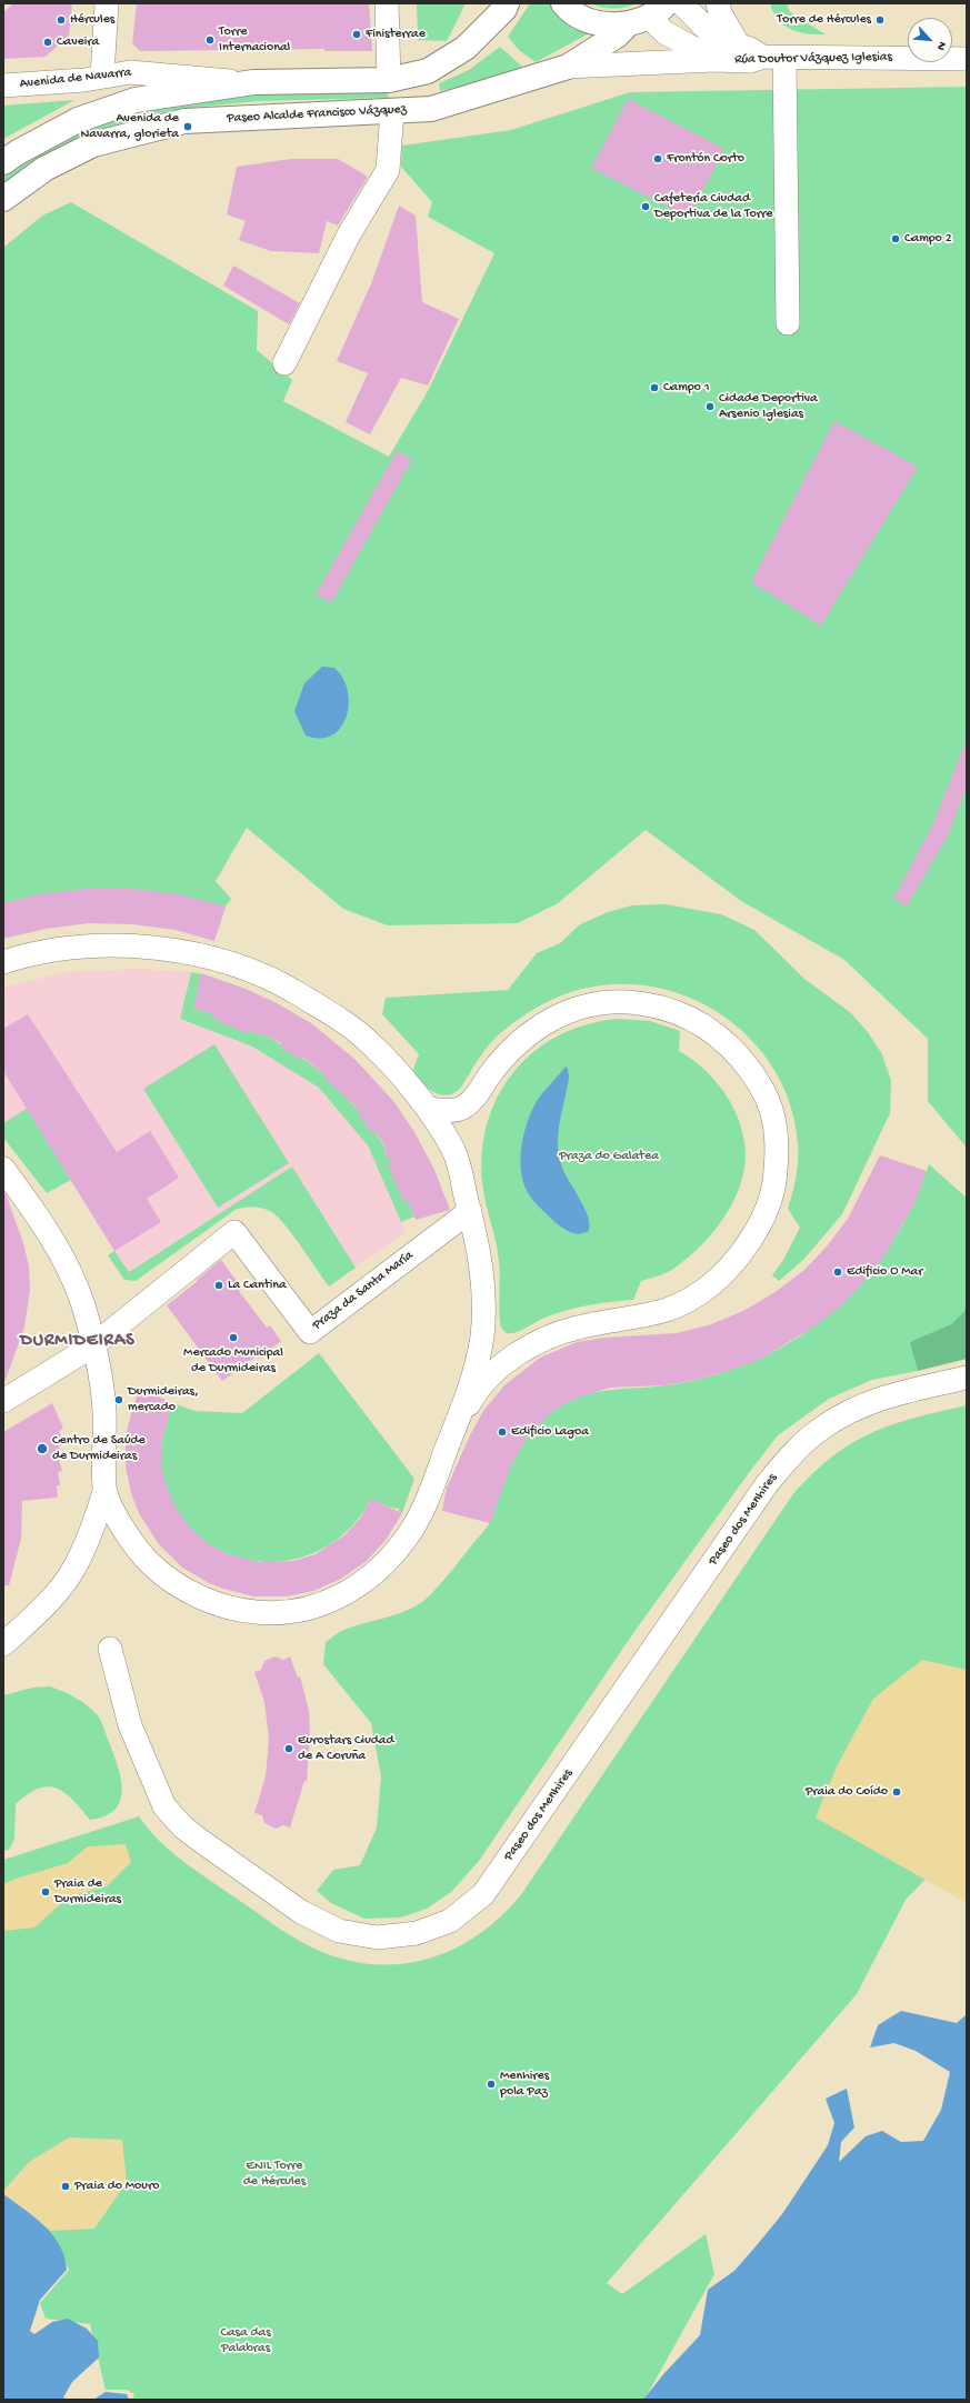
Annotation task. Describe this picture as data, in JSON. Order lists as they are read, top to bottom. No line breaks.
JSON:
{"streets":{"main road":["Paseo Alcalde Francisco Vázquez"],"street":["Rúa Doutor Vázquez Iglesias","Avenida de Navarra","Praza da Santa María","Paseo dos Menhires"]},"crossings":[["Rúa Doutor Vázquez Iglesias","Paseo Alcalde Francisco Vázquez"]],"districts":["DURMIDEIRAS"],"parks":["Praza do Galatea","ENIL Torre de Hércules","Casa das Palabras"],"places":["Hércules","Torre de Hércules","Finisterrae","Torre Internacional","Caveira","Avenida de Navarra, glorieta","Frontón Corto","Cafetería Ciudad Deportiva de la Torre","Campo 2","Campo 1","Cidade Deportiva Arsenio Iglesias","Edificio O Mar","La Cantina","Mercado Municipal de Durmideiras","Durmideiras, mercado","Edificio Lagoa","Centro de Saúde de Durmideiras","Eurostars Ciudad de A Coruña","Praia do Coído","Praia de Durmideiras","Menhires pola Paz","Praia do Mouro"],"north":"bottom right"}
